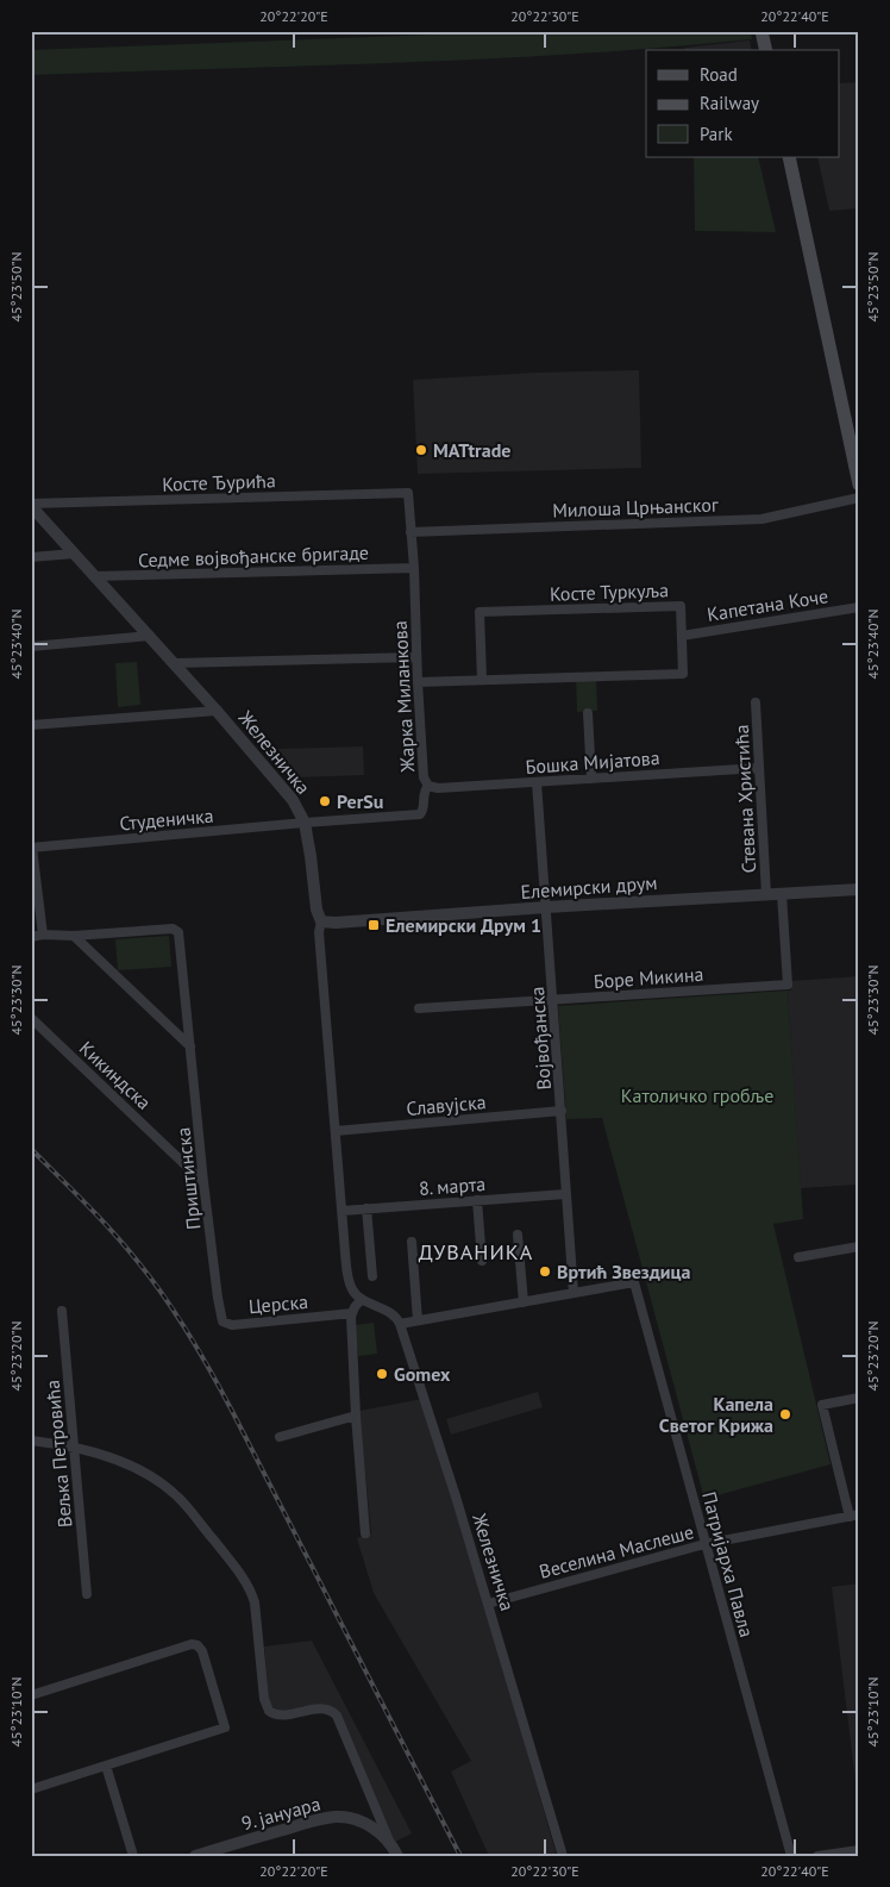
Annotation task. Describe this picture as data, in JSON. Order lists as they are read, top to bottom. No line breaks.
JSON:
{"streets":{"street":["Косте Ђурића","Милоша Црњанског","Седме војвођанске бригаде","Косте Туркуља","Капетана Коче","Жарка Миланкова","Железничка","Бошка Мијатова","Стевана Христића","Студеничка","Елемирски друм","Боре Микина","Војвођанска","Кикиндска","Славујска","Приштинска","8. марта","Церска","Вељка Петровића","Веселина Маслеше","Патријарха Павла","9. јануара"]},"crossings":[["Косте Ђурића","Жарка Миланкова"],["Косте Ђурића","Железничка"],["Милоша Црњанског","Жарка Миланкова"],["Седме војвођанске бригаде","Жарка Миланкова"],["Седме војвођанске бригаде","Железничка"],["Косте Туркуља","Капетана Коче"],["Косте Туркуља","Жарка Миланкова"],["Жарка Миланкова","Железничка"],["Жарка Миланкова","Бошка Мијатова"],["Жарка Миланкова","Студеничка"],["Железничка","Студеничка"],["Железничка","Елемирски друм"],["Железничка","Славујска"],["Железничка","8. марта"],["Железничка","Веселина Маслеше"],["Бошка Мијатова","Стевана Христића"],["Бошка Мијатова","Војвођанска"],["Стевана Христића","Елемирски друм"],["Елемирски друм","Боре Микина"],["Елемирски друм","Војвођанска"],["Боре Микина","Војвођанска"],["Војвођанска","Славујска"],["Војвођанска","8. марта"],["Војвођанска","Патријарха Павла"],["Кикиндска","Приштинска"],["Приштинска","Церска"],["Веселина Маслеше","Патријарха Павла"]],"districts":["ДУВАНИКА"],"parks":["Католичко гробље"],"places":{"other":["MATtrade","PerSu","Вртић Звездица","Gomex","Капела Светог Крижа"],"transit":["Елемирски Друм 1"]},"legend":["Road","Railway","Park"],"coordinates":["20°22'20\"E","20°22'30\"E","20°22'40\"E","45°23'50\"N","45°23'40\"N","45°23'30\"N","45°23'20\"N","45°23'10\"N"]}
